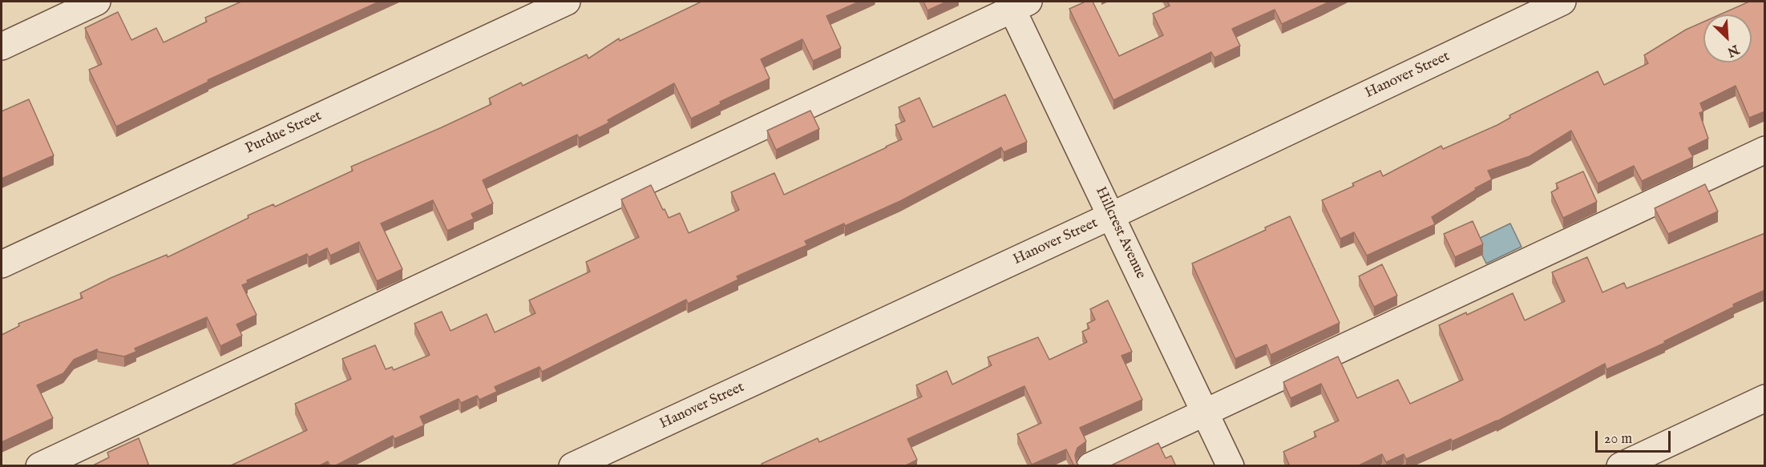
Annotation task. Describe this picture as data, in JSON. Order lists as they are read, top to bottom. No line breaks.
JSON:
{"streets":{"street":["Hanover Street","Purdue Street","Hillcrest Avenue"]},"crossings":[["Hanover Street","Hillcrest Avenue"]],"scale_bar":"20 m","north":"bottom right"}
